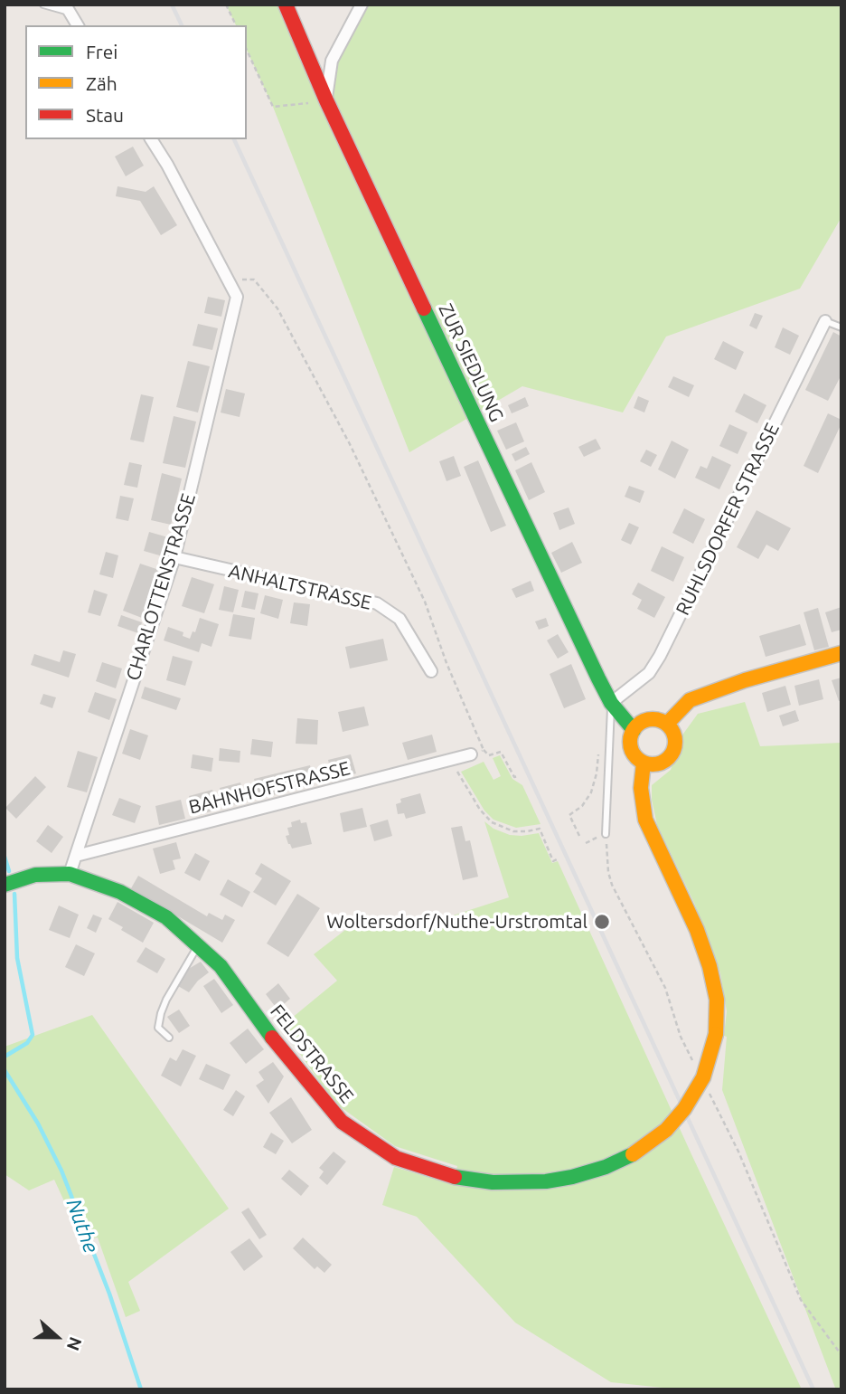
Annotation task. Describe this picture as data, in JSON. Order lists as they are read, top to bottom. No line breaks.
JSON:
{"streets":{"street":["ZUR SIEDLUNG","RUHLSDORFER STRASSE","CHARLOTTENSTRASSE","ANHALTSTRASSE","BAHNHOFSTRASSE","FELDSTRASSE"]},"crossings":[["ZUR SIEDLUNG","RUHLSDORFER STRASSE"],["ZUR SIEDLUNG","FELDSTRASSE"],["CHARLOTTENSTRASSE","ANHALTSTRASSE"],["CHARLOTTENSTRASSE","BAHNHOFSTRASSE"],["CHARLOTTENSTRASSE","FELDSTRASSE"]],"water":["Nuthe"],"places":["Woltersdorf/Nuthe-Urstromtal"],"legend":["Frei","Zäh","Stau"],"north":"right"}
